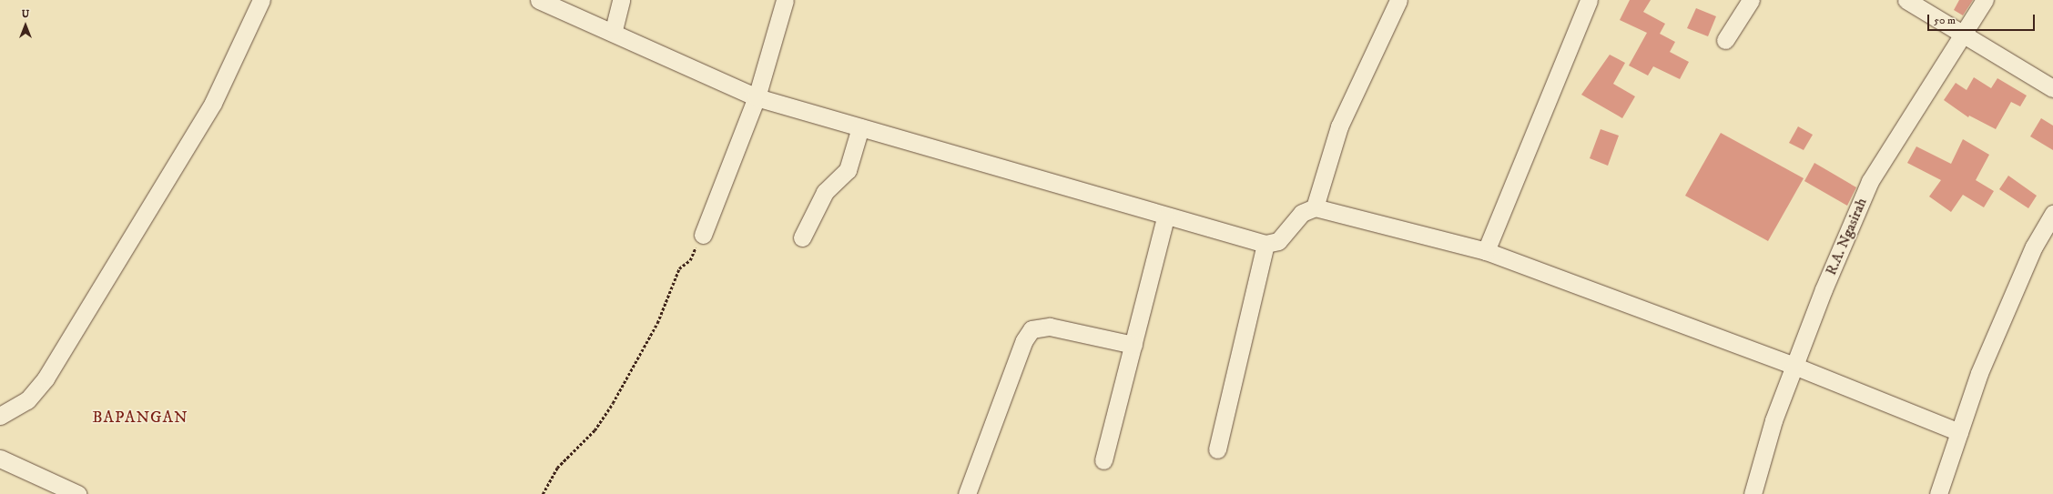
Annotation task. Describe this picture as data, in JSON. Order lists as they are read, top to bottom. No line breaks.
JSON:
{"streets":{"street":["R.A. Ngasirah"]},"districts":["BAPANGAN"],"scale_bar":"50 m","north":"top"}
